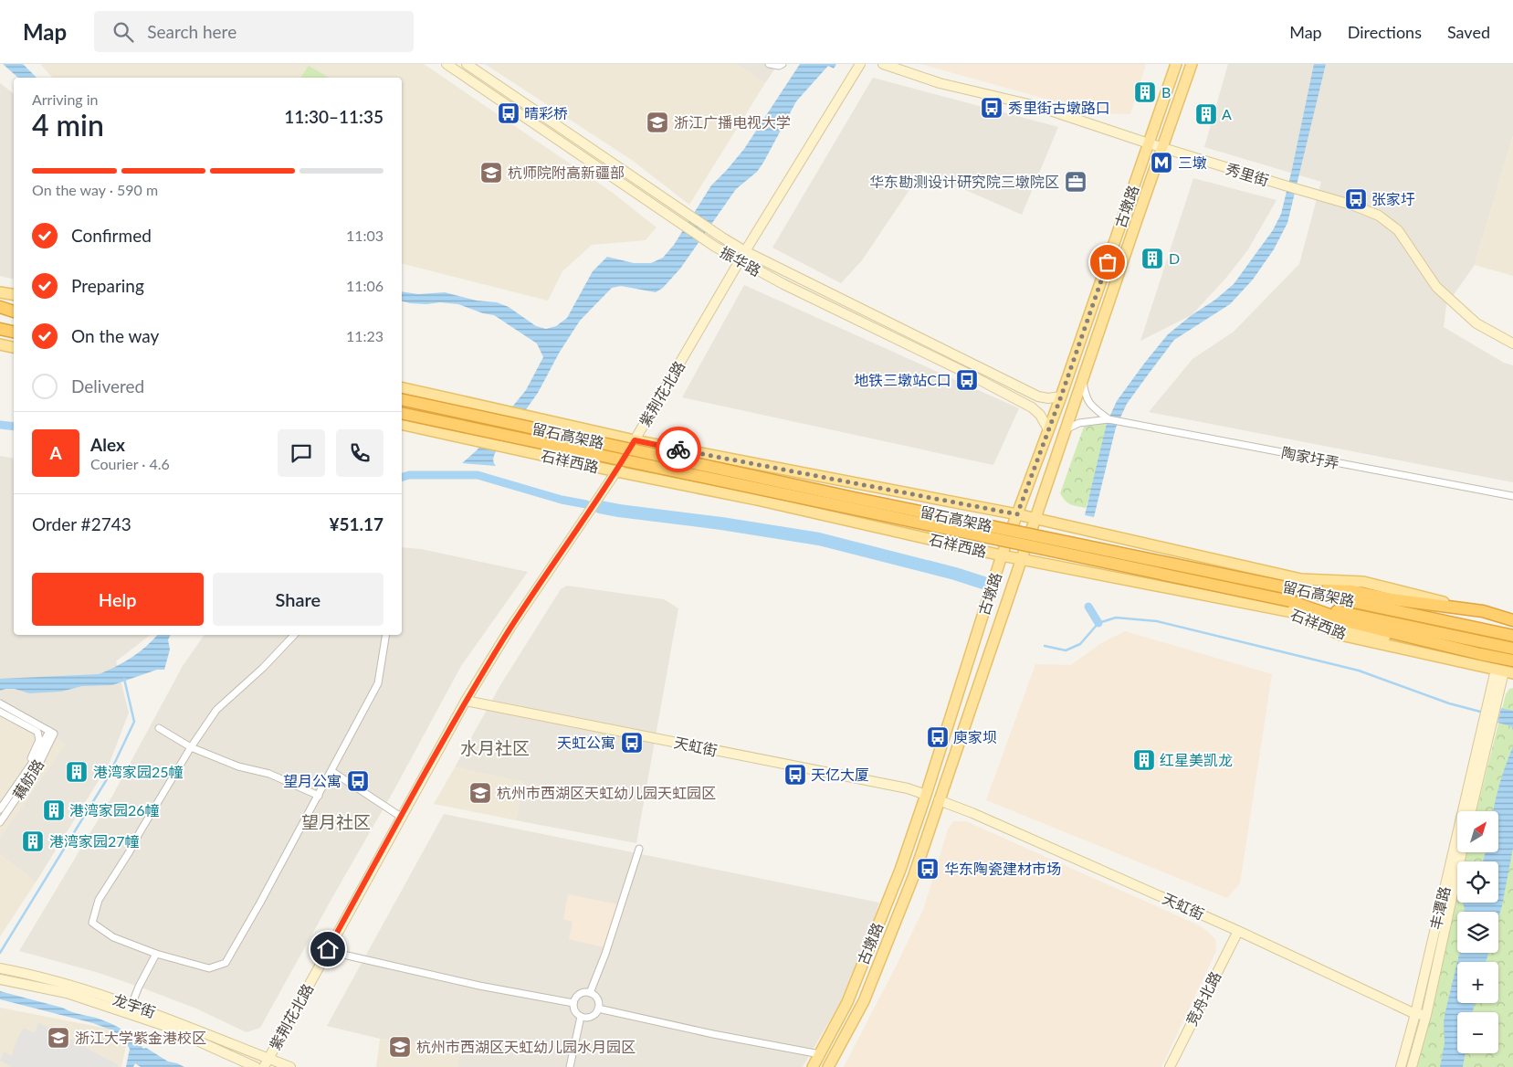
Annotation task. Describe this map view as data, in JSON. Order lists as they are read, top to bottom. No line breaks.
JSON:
{"streets":{"highway":["留石高架路"],"main road":["秀里街","古墩路","振华路","紫荆花北路","石祥西路","天虹街","丰潭路","竞舟北路","龙宇街"],"street":["陶家圩弄","藕舫路"]},"crossings":[["秀里街","古墩路"],["古墩路","振华路"],["古墩路","陶家圩弄"],["古墩路","石祥西路"],["古墩路","天虹街"],["振华路","紫荆花北路"],["紫荆花北路","石祥西路"],["紫荆花北路","天虹街"],["紫荆花北路","龙宇街"],["留石高架路","石祥西路"],["石祥西路","丰潭路"],["天虹街","丰潭路"],["天虹街","竞舟北路"]],"districts":["水月社区","望月社区"],"places":{"building":["B","A","D","红星美凯龙","港湾家园25幢","港湾家园26幢","港湾家园27幢"],"bus stop":["秀里街古墩路口","晴彩桥","张家圩","地铁三墩站C口","庾家坝","天虹公寓","天亿大厦","望月公寓","华东陶瓷建材市场"],"school or university":["浙江广播电视大学","杭师院附高新疆部","杭州市西湖区天虹幼儿园天虹园区","浙江大学紫金港校区","杭州市西湖区天虹幼儿园水月园区"],"metro station":["三墩"],"office":["华东勘测设计研究院三墩院区"]},"north":"top right","page":{"header":"Map","search":"Search here","nav":["Map","Directions","Saved"],"heading":["4 min","Arriving in","11:30–11:35"],"panel":["Alex","Courier · 4.6","Order #2743","¥51.17"],"bar":"On the way · 590 m","list":[["Confirmed","11:03"],["Preparing","11:06"],["On the way","11:23"],"Delivered"],"round":"A","buttons":["Help","Share"],"map_buttons":["+","−"]}}
